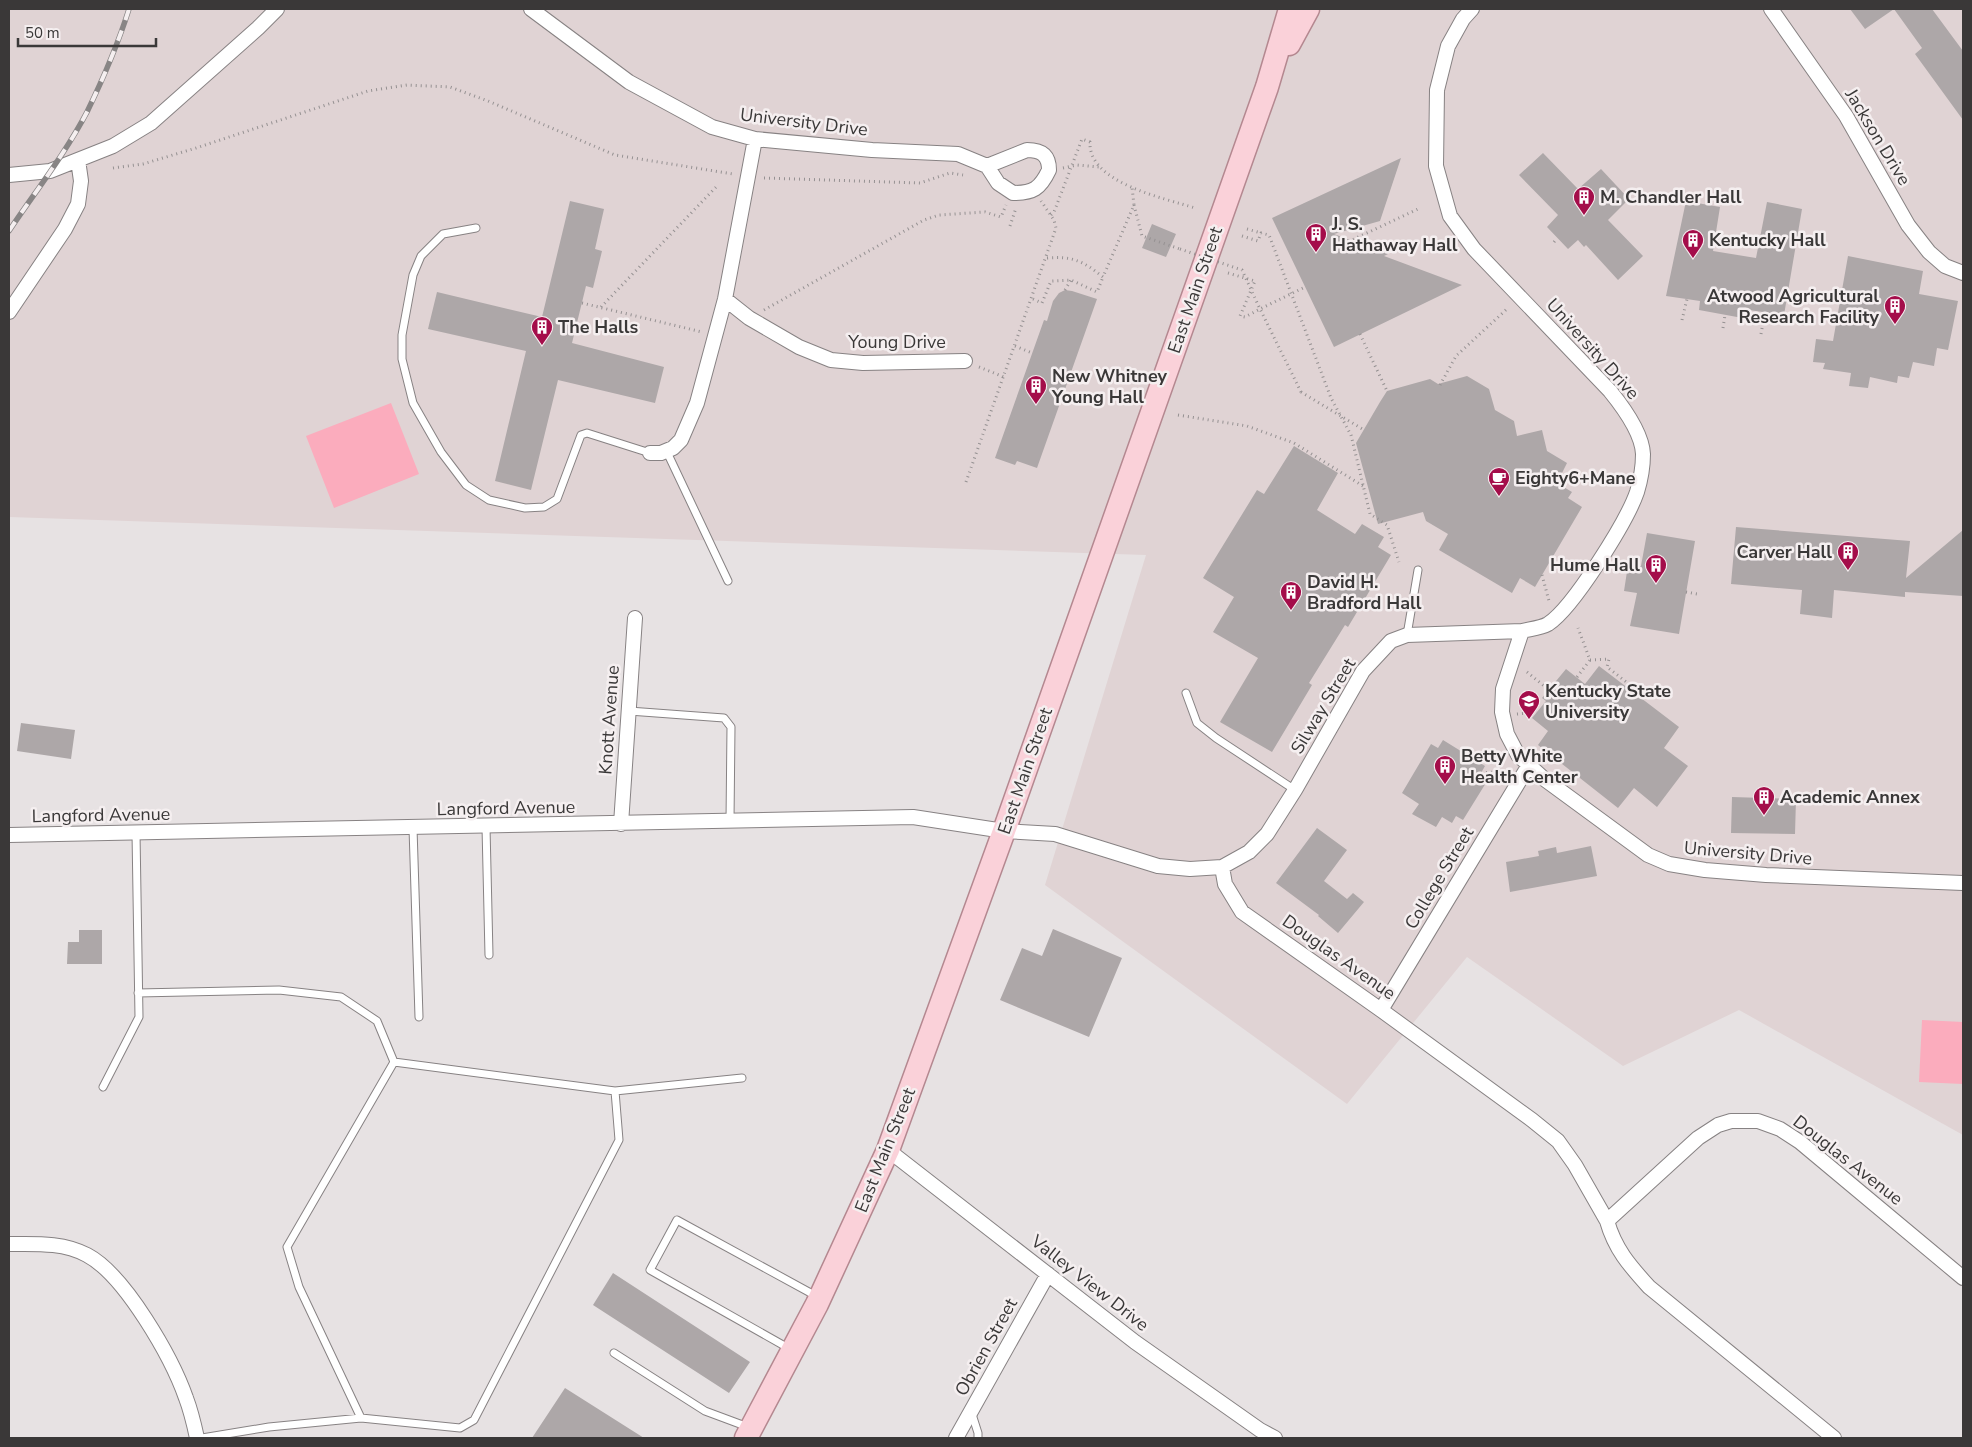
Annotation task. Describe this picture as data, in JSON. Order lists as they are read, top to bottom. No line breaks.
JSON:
{"streets":{"main road":["East Main Street"],"street":["University Drive","Jackson Drive","Young Drive","Silway Street","Knott Avenue","Langford Avenue","College Street","Douglas Avenue","Valley View Drive","Obrien Street"]},"crossings":[["University Drive","Silway Street"],["University Drive","College Street"],["East Main Street","Langford Avenue"],["East Main Street","Valley View Drive"],["Silway Street","Douglas Avenue"],["Knott Avenue","Langford Avenue"],["College Street","Douglas Avenue"],["Valley View Drive","Obrien Street"]],"places":{"building":["M. Chandler Hall","J. S. Hathaway Hall","Kentucky Hall","Atwood Agricultural Research Facility","The Halls","New Whitney Young Hall","Carver Hall","Hume Hall","David H. Bradford Hall","Betty White Health Center","Academic Annex"],"cafe":["Eighty6+Mane"],"school or university":["Kentucky State University"]},"scale_bar":"50 m"}
